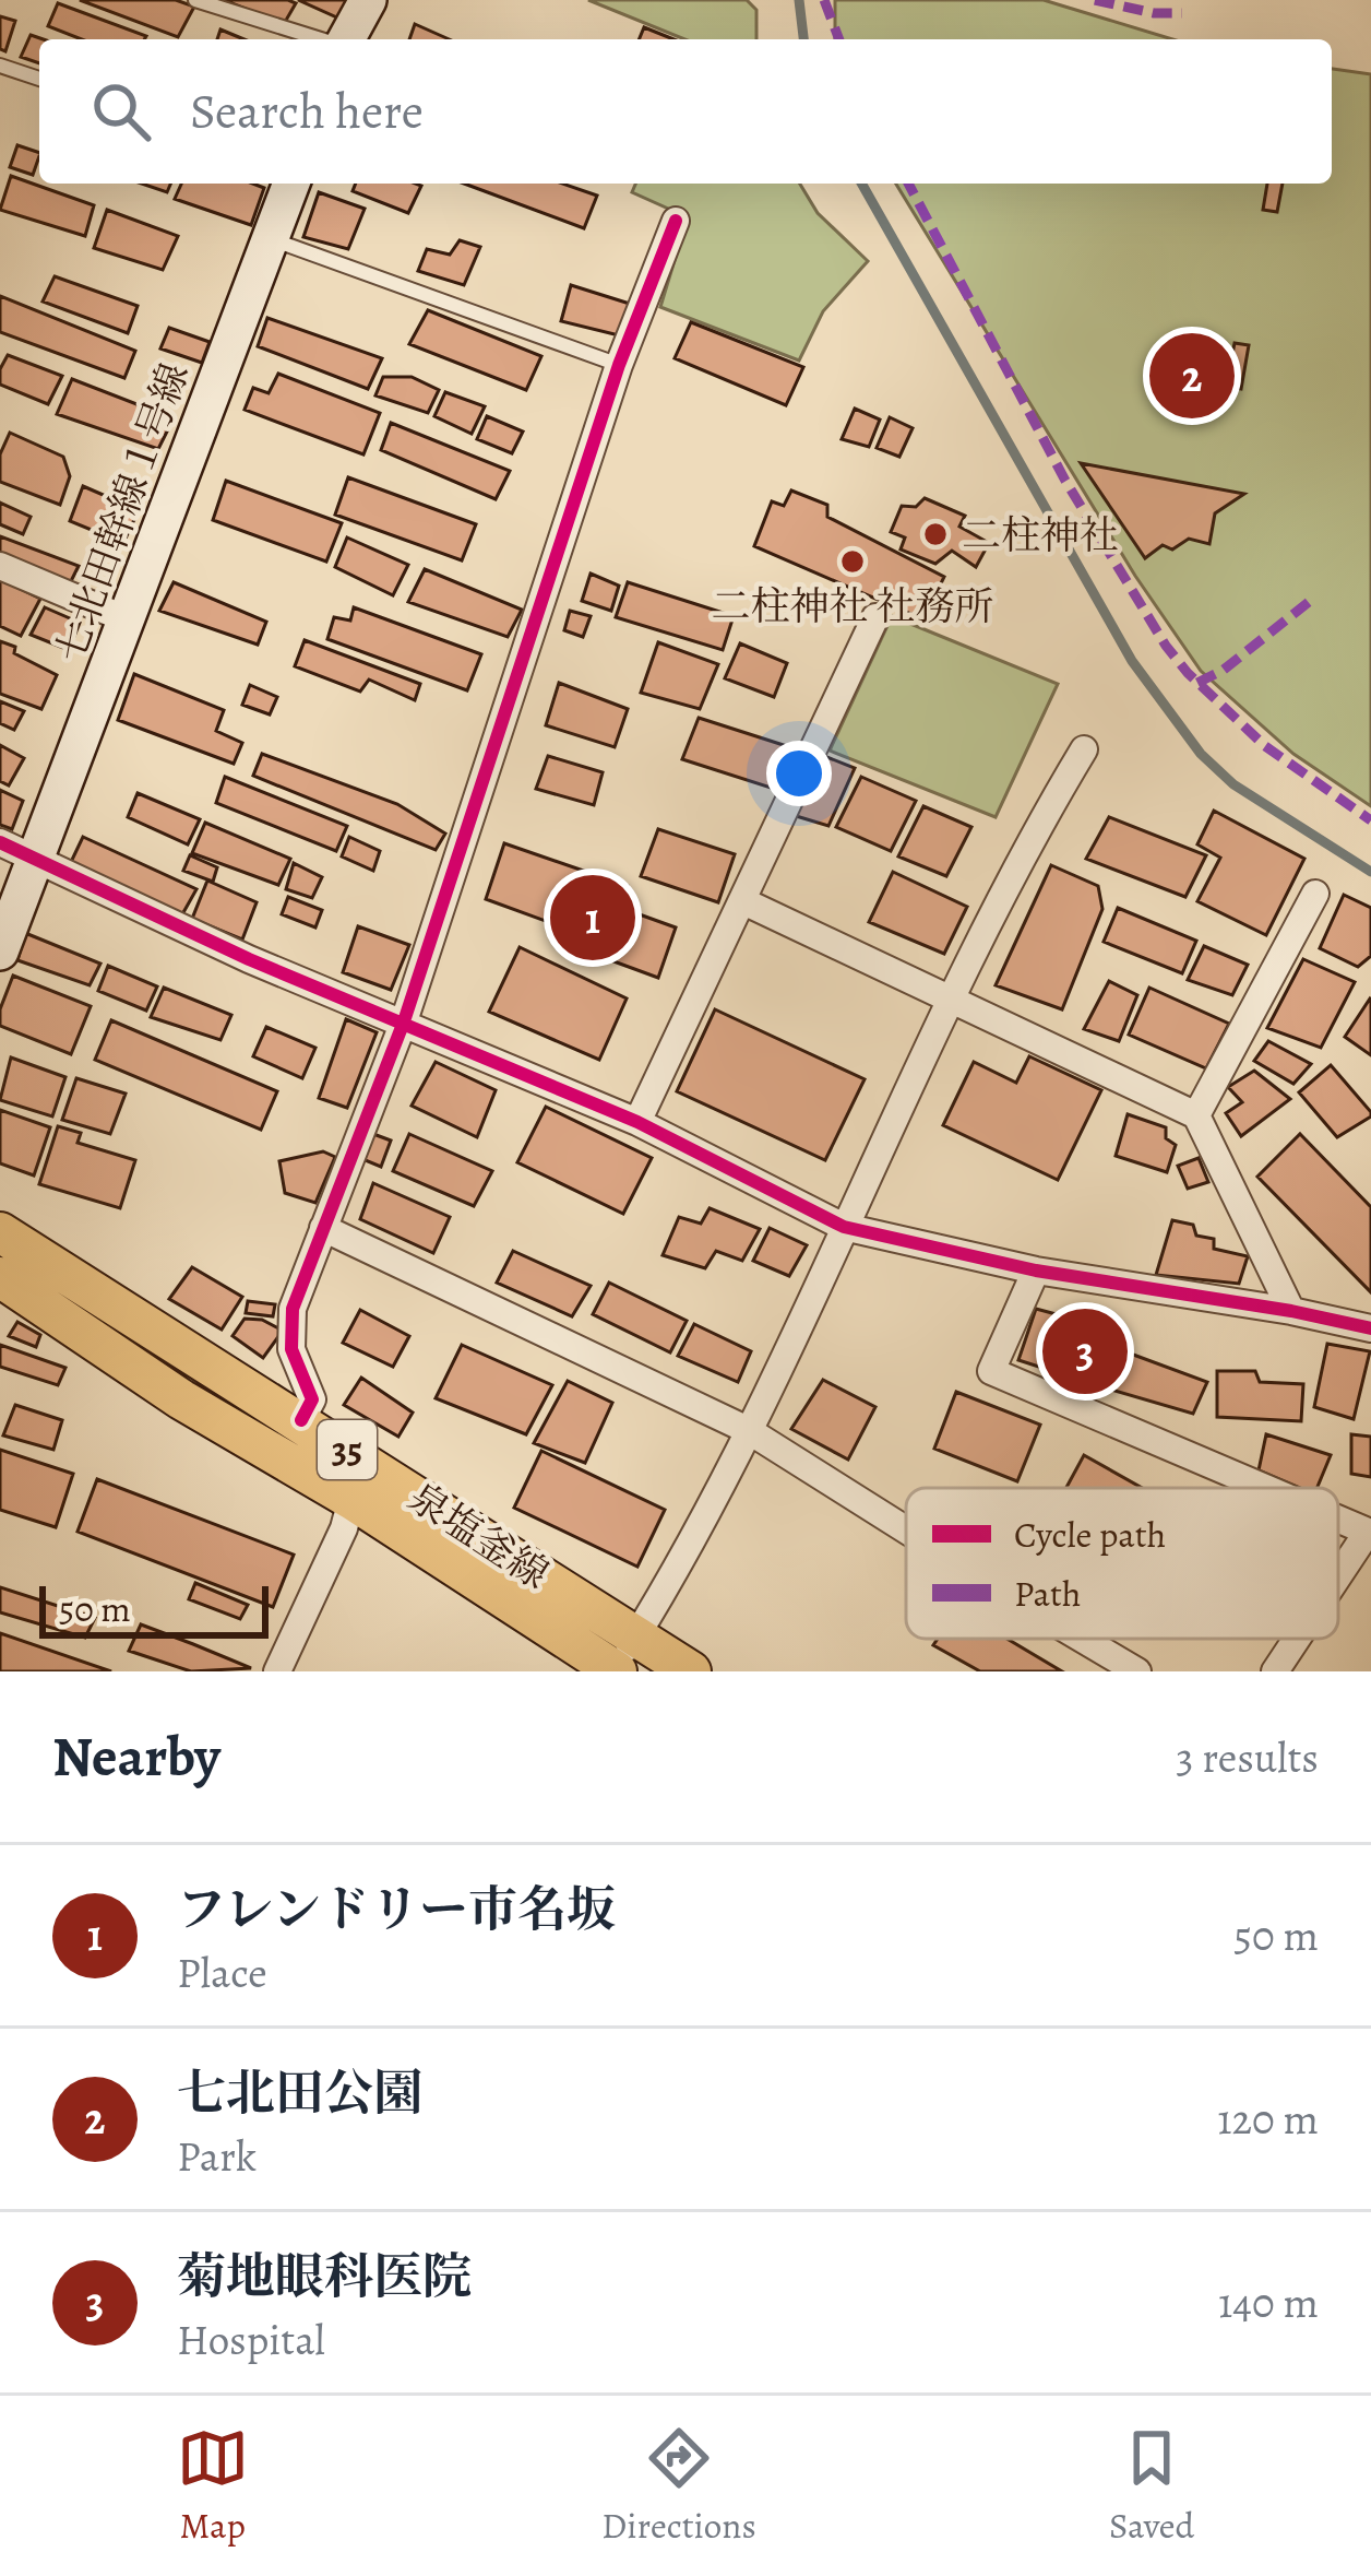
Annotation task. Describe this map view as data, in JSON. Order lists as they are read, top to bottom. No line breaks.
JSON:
{"streets":{"main road":["35","泉塩釜線"],"street":["七北田幹線１号線"]},"crossings":[["35","泉塩釜線"]],"places":["二柱神社","二柱神社 社務所"],"legend":["Cycle path","Path"],"scale_bar":"50 m","page":{"search":"Search here","pins":["2","1","3"],"scale":"50 m","heading":["Nearby","3 results"],"list":[{"mark":"1","name":"フレンドリー市名坂","note":"Place","value":"50 m"},{"mark":"2","name":"七北田公園","note":"Park","value":"120 m"},{"mark":"3","name":"菊地眼科医院","note":"Hospital","value":"140 m"}],"nav":["Map","Directions","Saved"]}}
